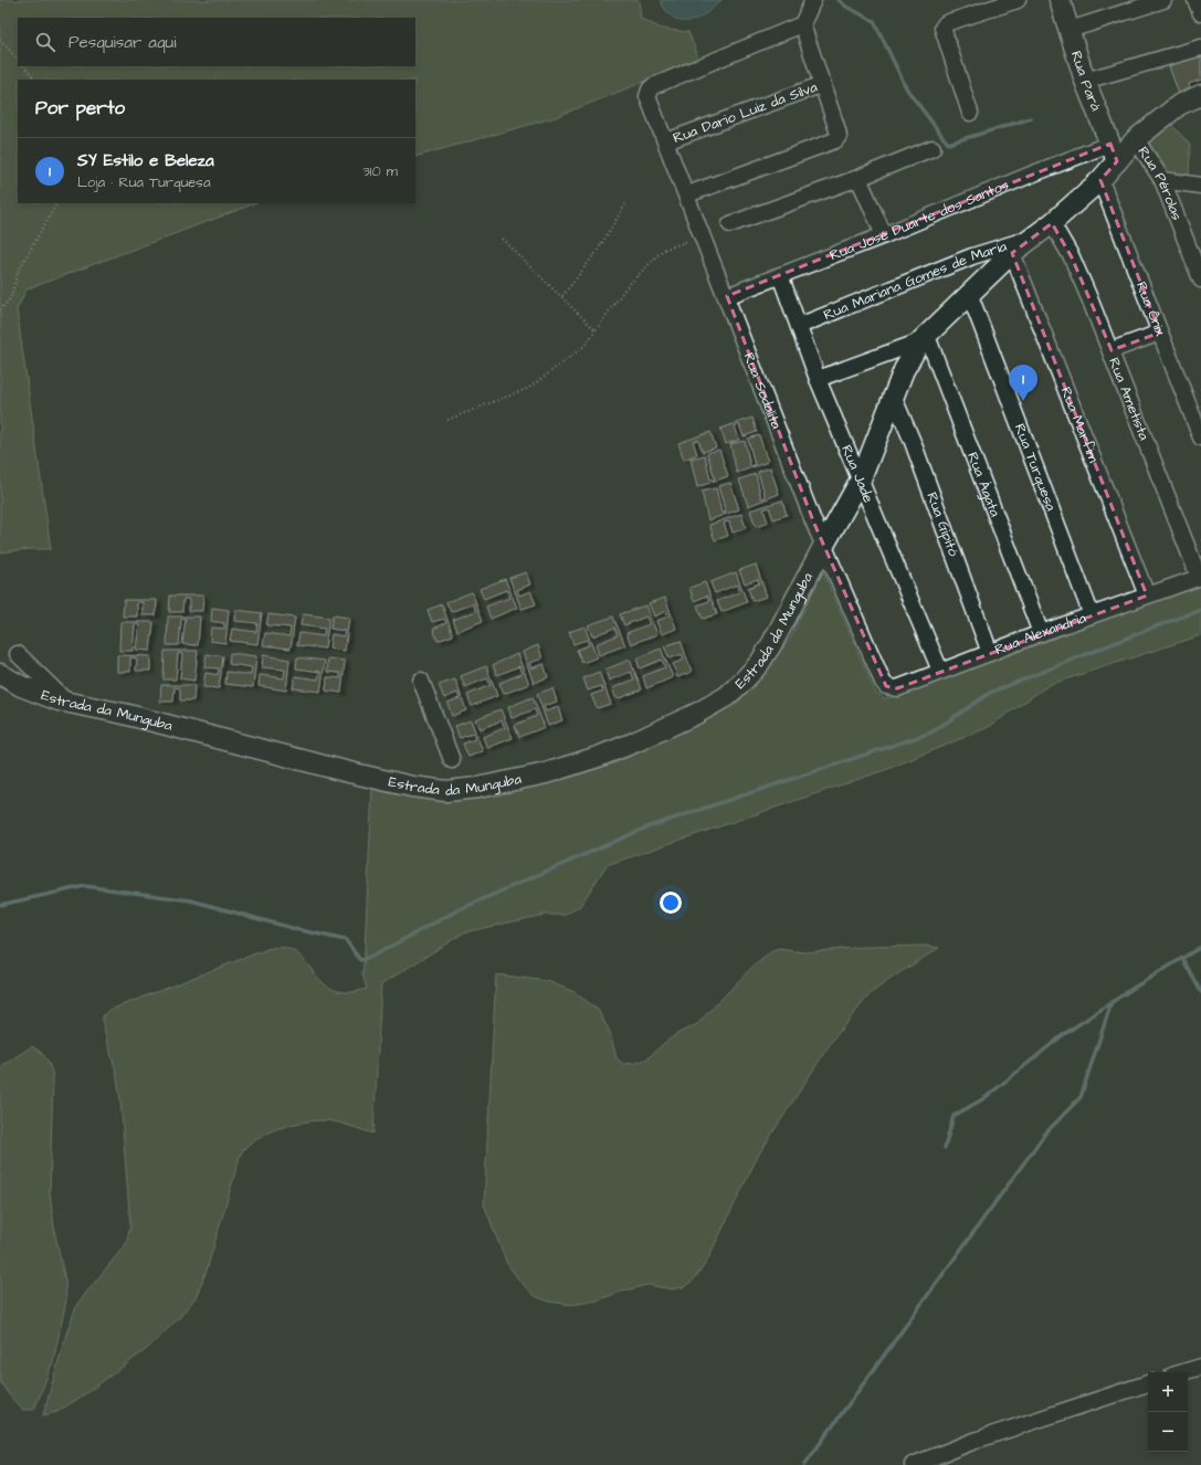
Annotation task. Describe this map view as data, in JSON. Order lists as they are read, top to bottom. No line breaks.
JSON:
{"streets":{"main road":["Rua Pará","Estrada da Munguba"],"street":["Rua Dario Luiz da Silva","Rua Pérolas","Rua José Duarte dos Santos","Rua Mariana Gomes de Maria","Rua Ônix","Rua Sodalita","Rua Ametista","Rua Marfim","Rua Turquesa","Rua Jade","Rua Ágata","Rua Gipitó","Rua Alexandria"]},"crossings":[["Rua Pará","Rua José Duarte dos Santos"],["Rua Pará","Estrada da Munguba"],["Rua Dario Luiz da Silva","Rua Sodalita"],["Rua Pérolas","Estrada da Munguba"],["Rua José Duarte dos Santos","Rua Sodalita"],["Rua José Duarte dos Santos","Rua Jade"],["Rua José Duarte dos Santos","Estrada da Munguba"],["Rua Mariana Gomes de Maria","Rua Jade"],["Rua Mariana Gomes de Maria","Estrada da Munguba"],["Rua Ônix","Estrada da Munguba"],["Rua Sodalita","Estrada da Munguba"],["Rua Sodalita","Rua Alexandria"],["Rua Ametista","Estrada da Munguba"],["Rua Ametista","Rua Alexandria"],["Rua Marfim","Estrada da Munguba"],["Rua Marfim","Rua Alexandria"],["Rua Turquesa","Estrada da Munguba"],["Rua Turquesa","Rua Alexandria"],["Rua Jade","Estrada da Munguba"],["Rua Jade","Rua Alexandria"],["Rua Ágata","Estrada da Munguba"],["Rua Ágata","Rua Alexandria"],["Rua Gipitó","Estrada da Munguba"],["Rua Gipitó","Rua Alexandria"]],"page":{"search":"Pesquisar aqui","heading":"Por perto","list":[{"mark":"1","name":"SY Estilo e Beleza","note":"Loja · Rua Turquesa","value":"310 m"}],"pins":"1","map_buttons":["+","−"]}}
